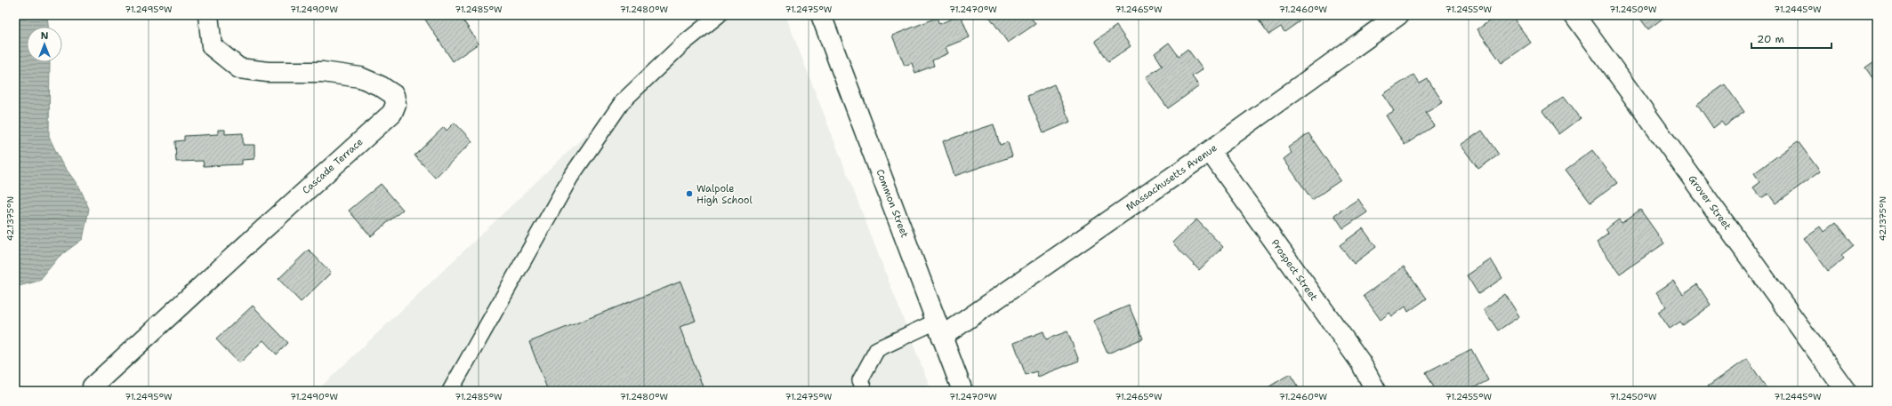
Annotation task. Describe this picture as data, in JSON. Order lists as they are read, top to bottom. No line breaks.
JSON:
{"streets":{"street":["Cascade Terrace","Massachusetts Avenue","Grover Street","Common Street","Prospect Street"]},"crossings":[["Massachusetts Avenue","Common Street"],["Massachusetts Avenue","Prospect Street"]],"places":["Walpole High School"],"scale_bar":"20 m","north":"top","coordinates":["71.2495°W","71.2490°W","71.2485°W","71.2480°W","71.2475°W","71.2470°W","71.2465°W","71.2460°W","71.2455°W","71.2450°W","71.2445°W","42.1375°N"]}
